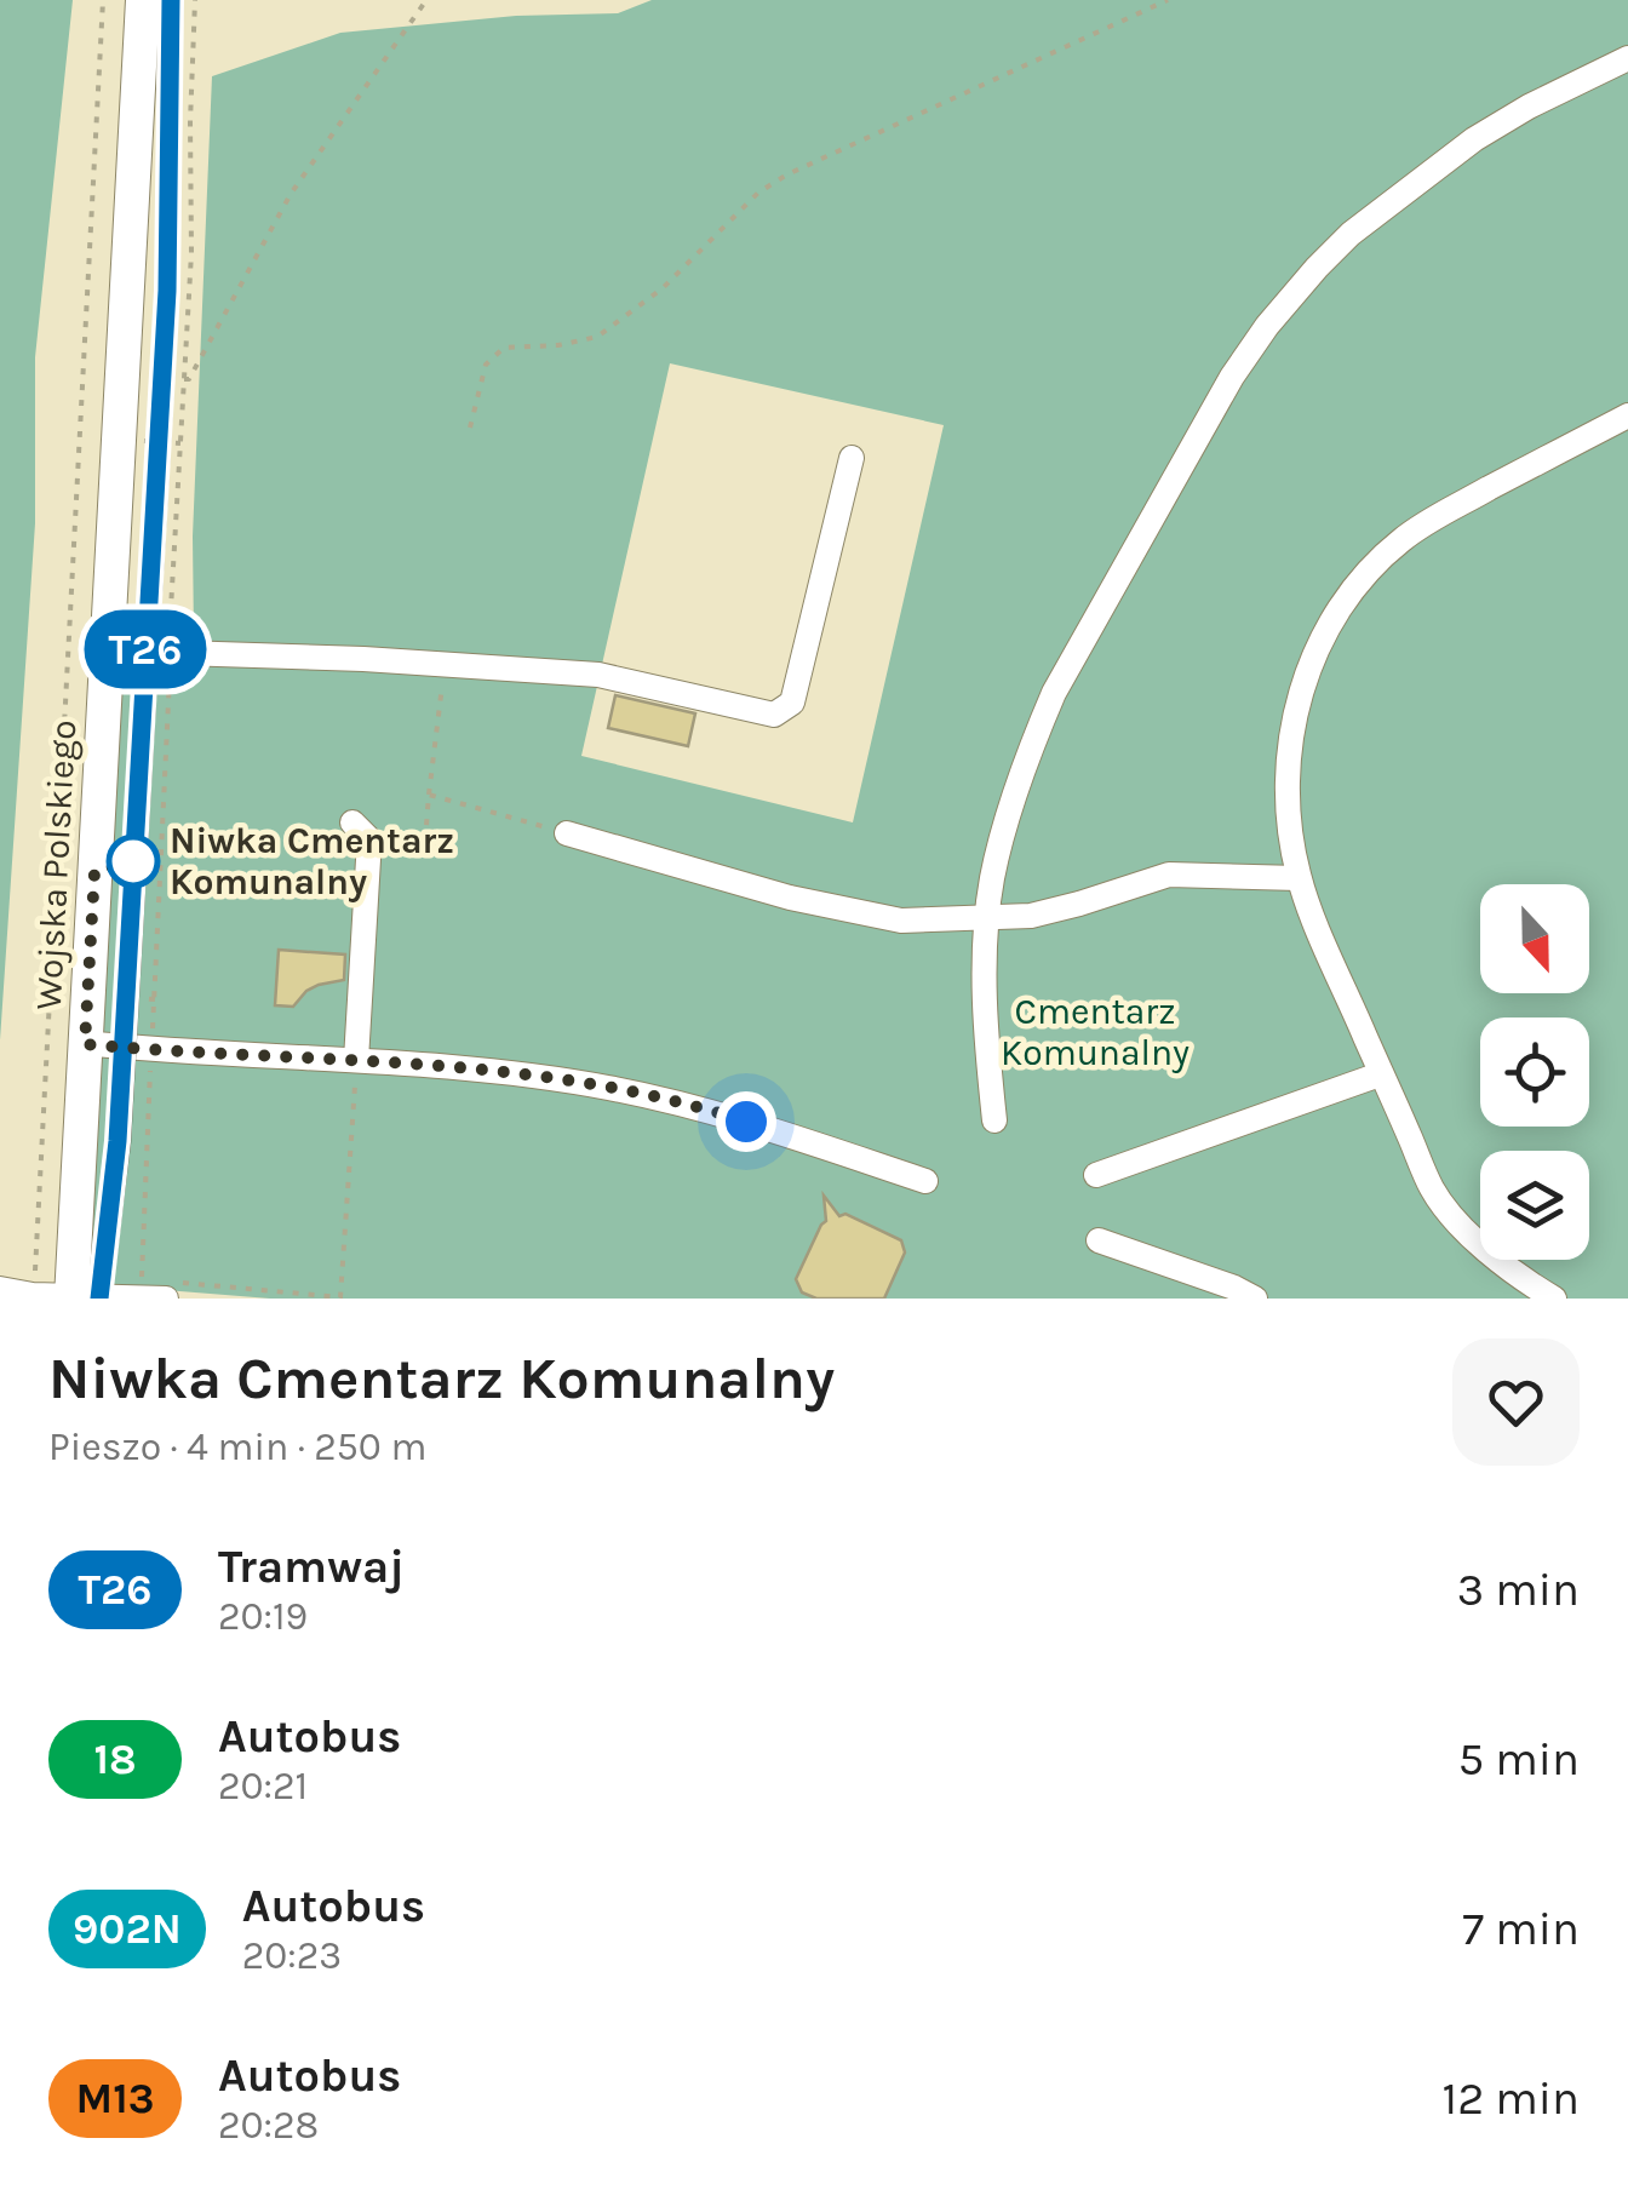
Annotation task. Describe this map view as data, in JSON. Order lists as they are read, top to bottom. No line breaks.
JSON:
{"streets":{"main road":["Wojska Polskiego"]},"parks":["Cmentarz Komunalny"],"places":["Niwka Cmentarz Komunalny"],"lines":["tram line T26"],"north":"bottom","page":{"on_map":"T26","heading":["Niwka Cmentarz Komunalny","Pieszo · 4 min · 250 m"],"list":[{"mark":"T26","name":"Tramwaj","note":"20:19","value":"3 min"},{"mark":"18","name":"Autobus","note":"20:21","value":"5 min"},{"mark":"902N","name":"Autobus","note":"20:23","value":"7 min"},{"mark":"M13","name":"Autobus","note":"20:28","value":"12 min"}]}}
